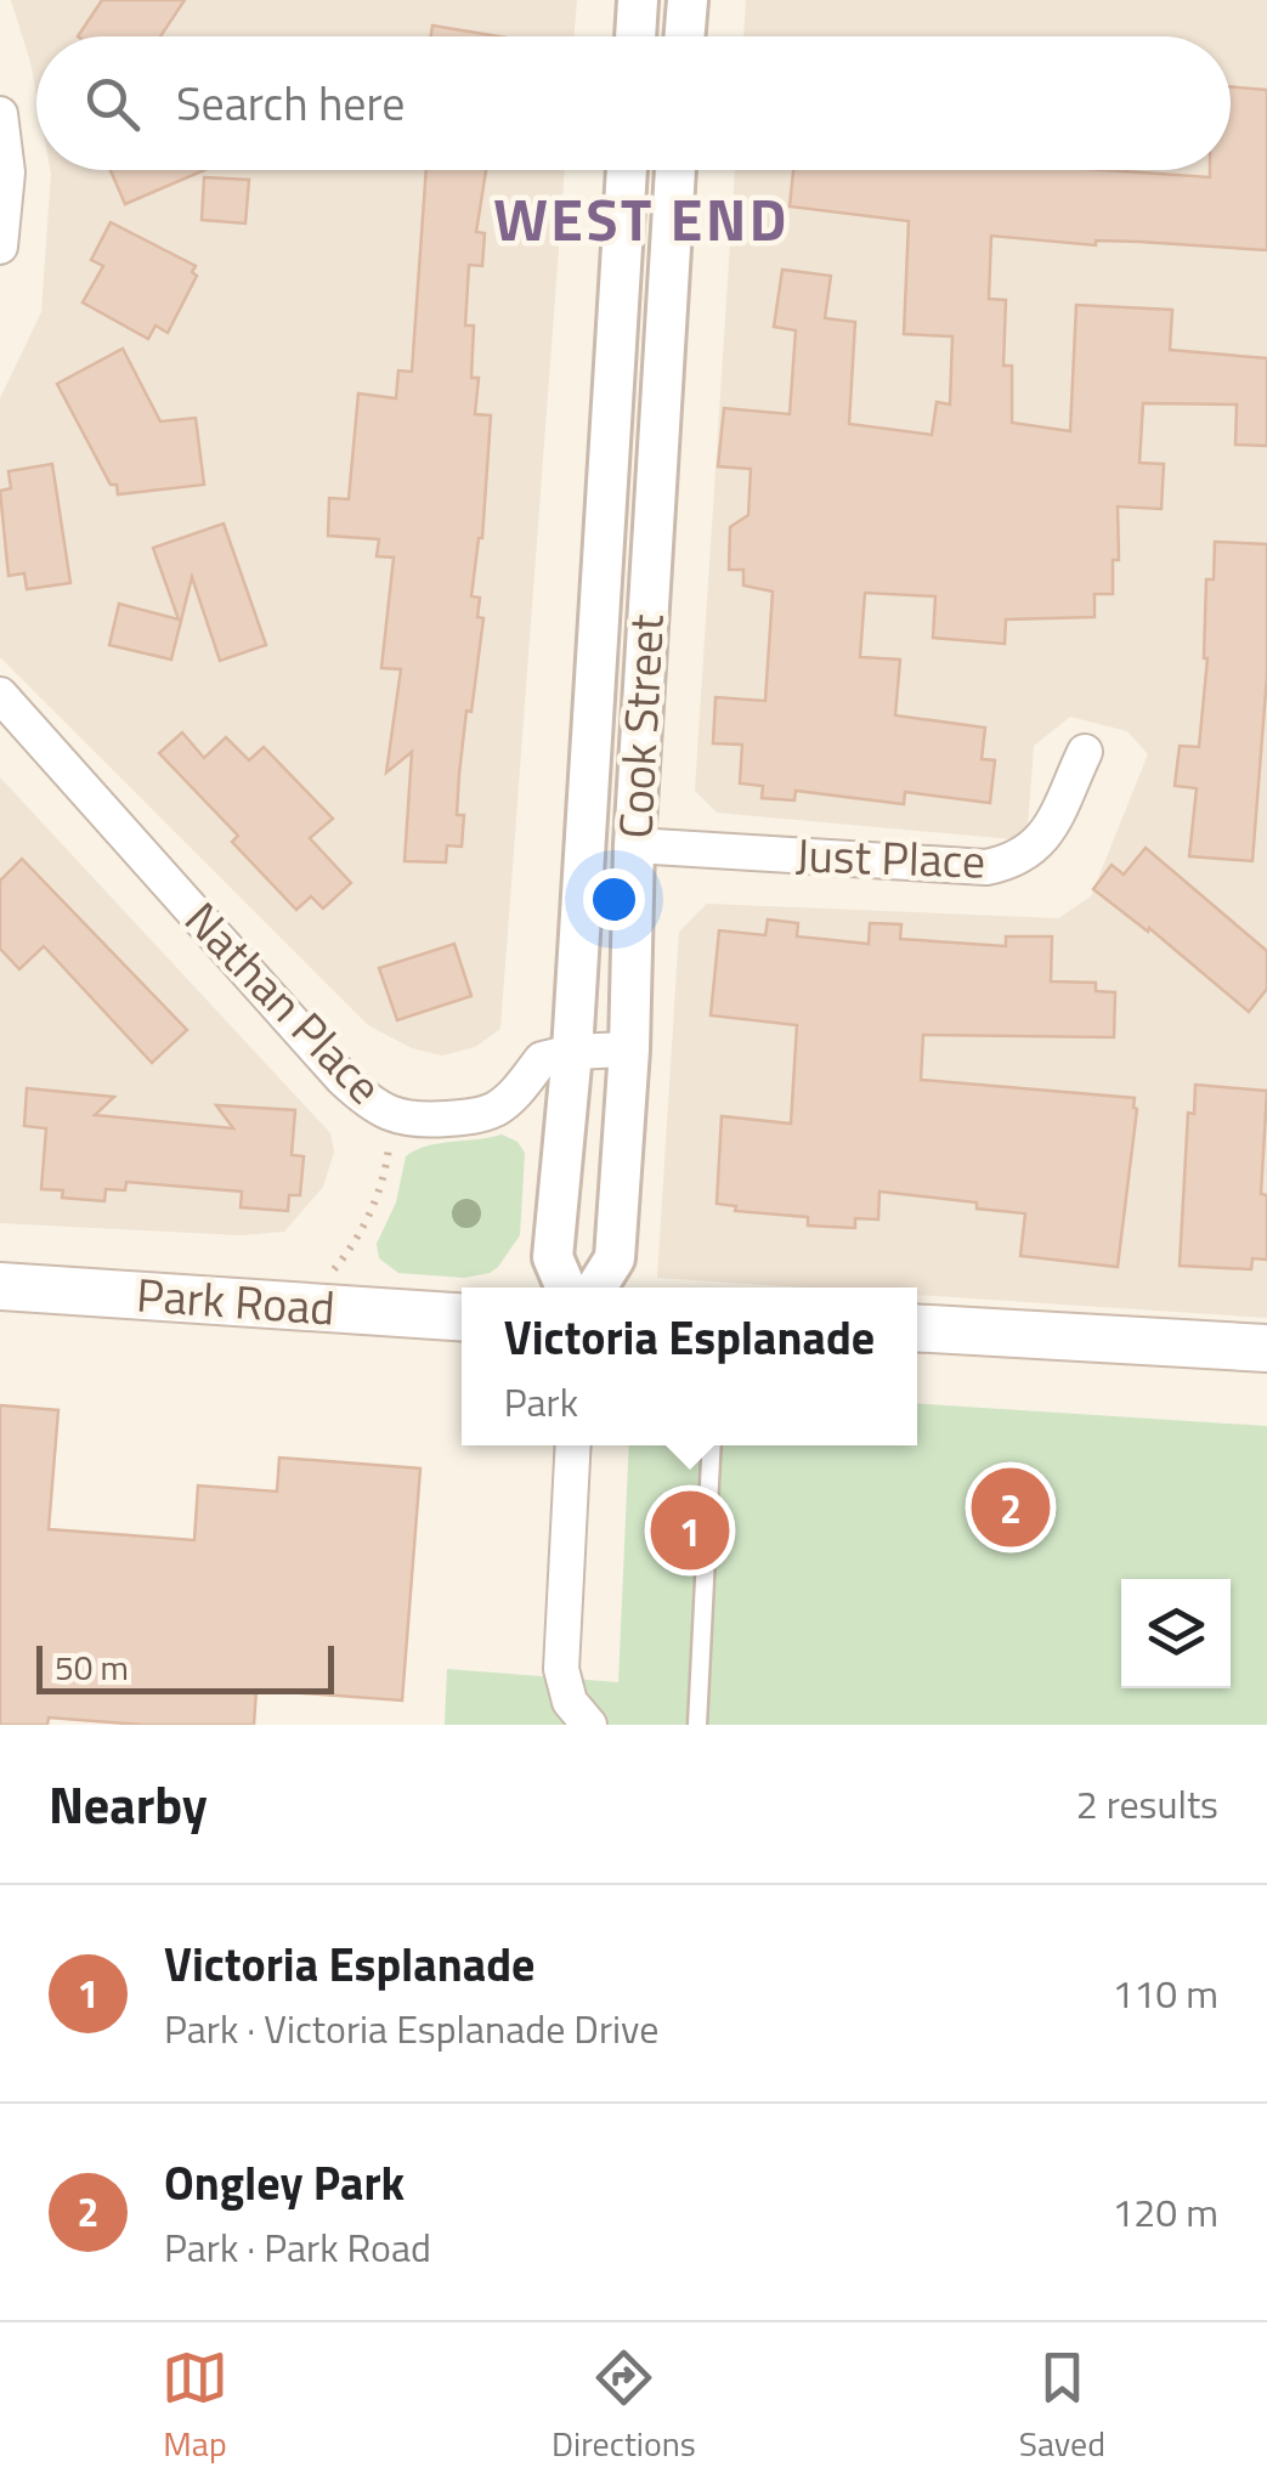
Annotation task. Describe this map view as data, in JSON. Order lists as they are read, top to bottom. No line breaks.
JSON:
{"streets":{"main road":["Park Road"],"street":["Cook Street","Just Place","Nathan Place"]},"crossings":[["Cook Street","Just Place"],["Cook Street","Nathan Place"]],"districts":["WEST END"],"scale_bar":"50 m","page":{"search":"Search here","popup":["Victoria Esplanade","Park"],"pins":["2","1"],"scale":"50 m","heading":["Nearby","2 results"],"list":[{"mark":"1","name":"Victoria Esplanade","note":"Park · Victoria Esplanade Drive","value":"110 m"},{"mark":"2","name":"Ongley Park","note":"Park · Park Road","value":"120 m"}],"nav":["Map","Directions","Saved"]}}
